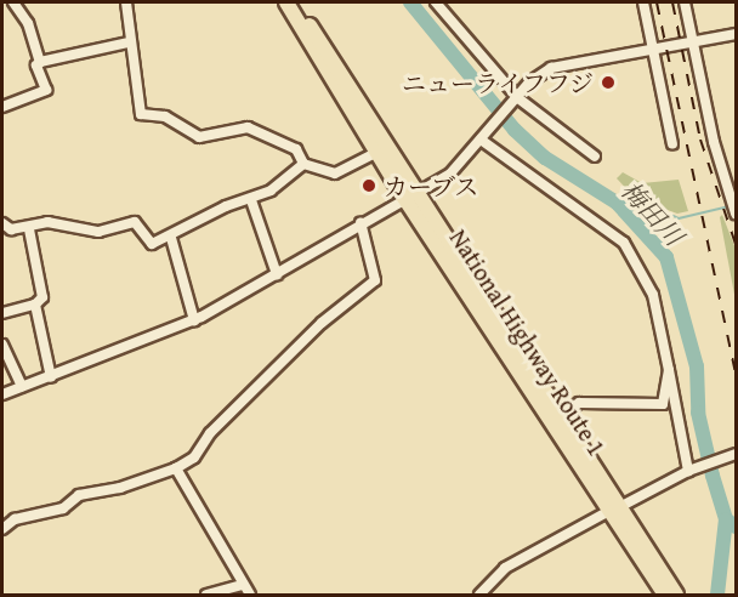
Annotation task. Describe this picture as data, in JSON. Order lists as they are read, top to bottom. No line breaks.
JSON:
{"streets":{"highway":["National Highway Route 1"]},"water":["梅田川"],"places":["ニューライフフジ","カーブス"]}
